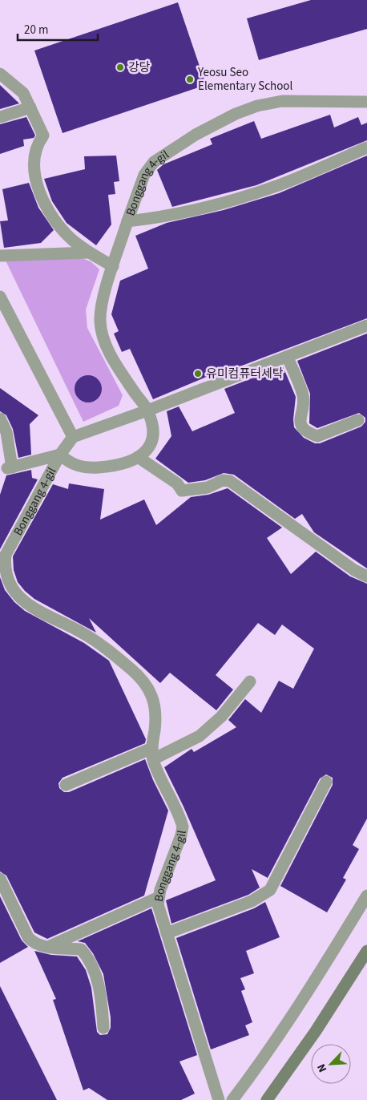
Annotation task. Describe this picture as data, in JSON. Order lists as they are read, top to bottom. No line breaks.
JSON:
{"streets":{"street":["Bonggang 4-gil"]},"places":["강당","Yeosu Seo Elementary School","유미컴퓨터세탁"],"scale_bar":"20 m","north":"bottom left"}
